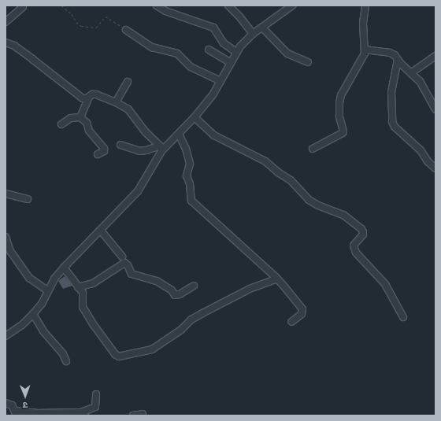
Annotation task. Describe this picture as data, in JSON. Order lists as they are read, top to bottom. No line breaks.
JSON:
{"north":"bottom"}
